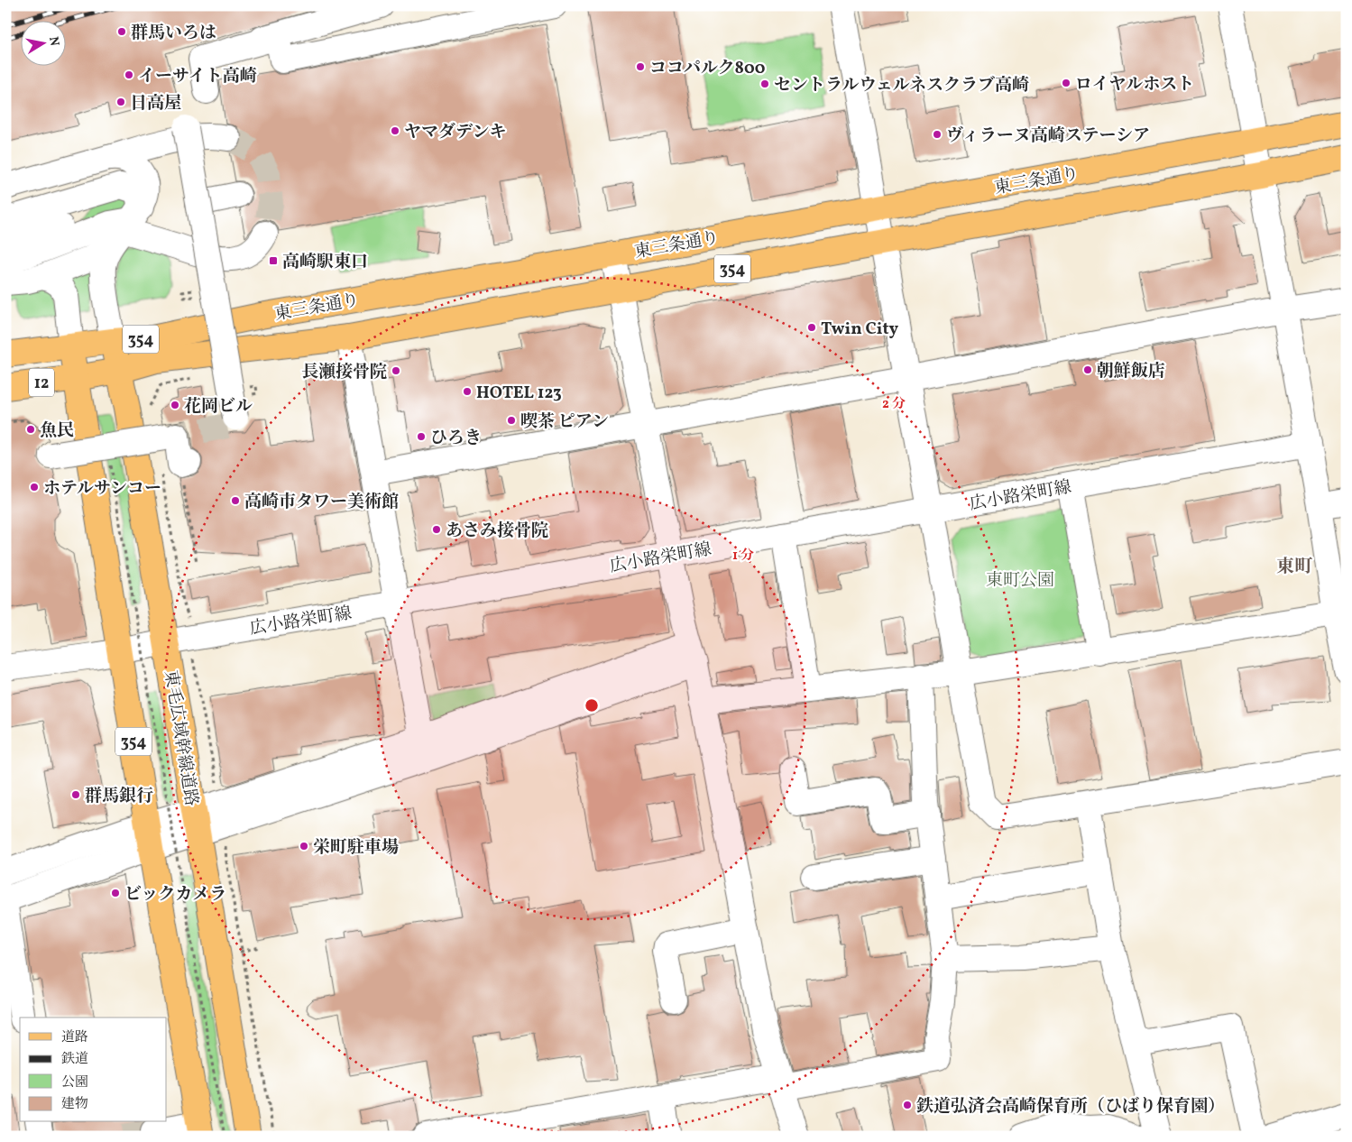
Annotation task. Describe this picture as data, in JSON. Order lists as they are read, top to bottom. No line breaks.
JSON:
{"streets":{"main road":["東三条通り","354","12","東毛広域幹線道路"],"street":["広小路栄町線"]},"crossings":[["東三条通り","354"],["東三条通り","東毛広域幹線道路"],["354","広小路栄町線"],["広小路栄町線","東毛広域幹線道路"]],"districts":["東町"],"parks":["東町公園"],"places":{"other":["群馬いろは","ココパルク800","イーサイト高崎","ロイヤルホスト","セントラルウェルネスクラブ高崎","日高屋","ヤマダデンキ","ヴィラーヌ高崎ステーシア","Twin City","朝鮮飯店","長瀬接骨院","HOTEL 123","花岡ビル","喫茶 ピアン","魚民","ひろき","ホテルサンコー","高崎市タワー美術館","あさみ接骨院","群馬銀行","栄町駐車場","ビックカメラ","鉄道弘済会高崎保育所（ひばり保育園）"],"transit":["高崎駅東口"]},"legend":["道路","鉄道","公園","建物"],"north":"right","rings":["2 分","1 分"]}
